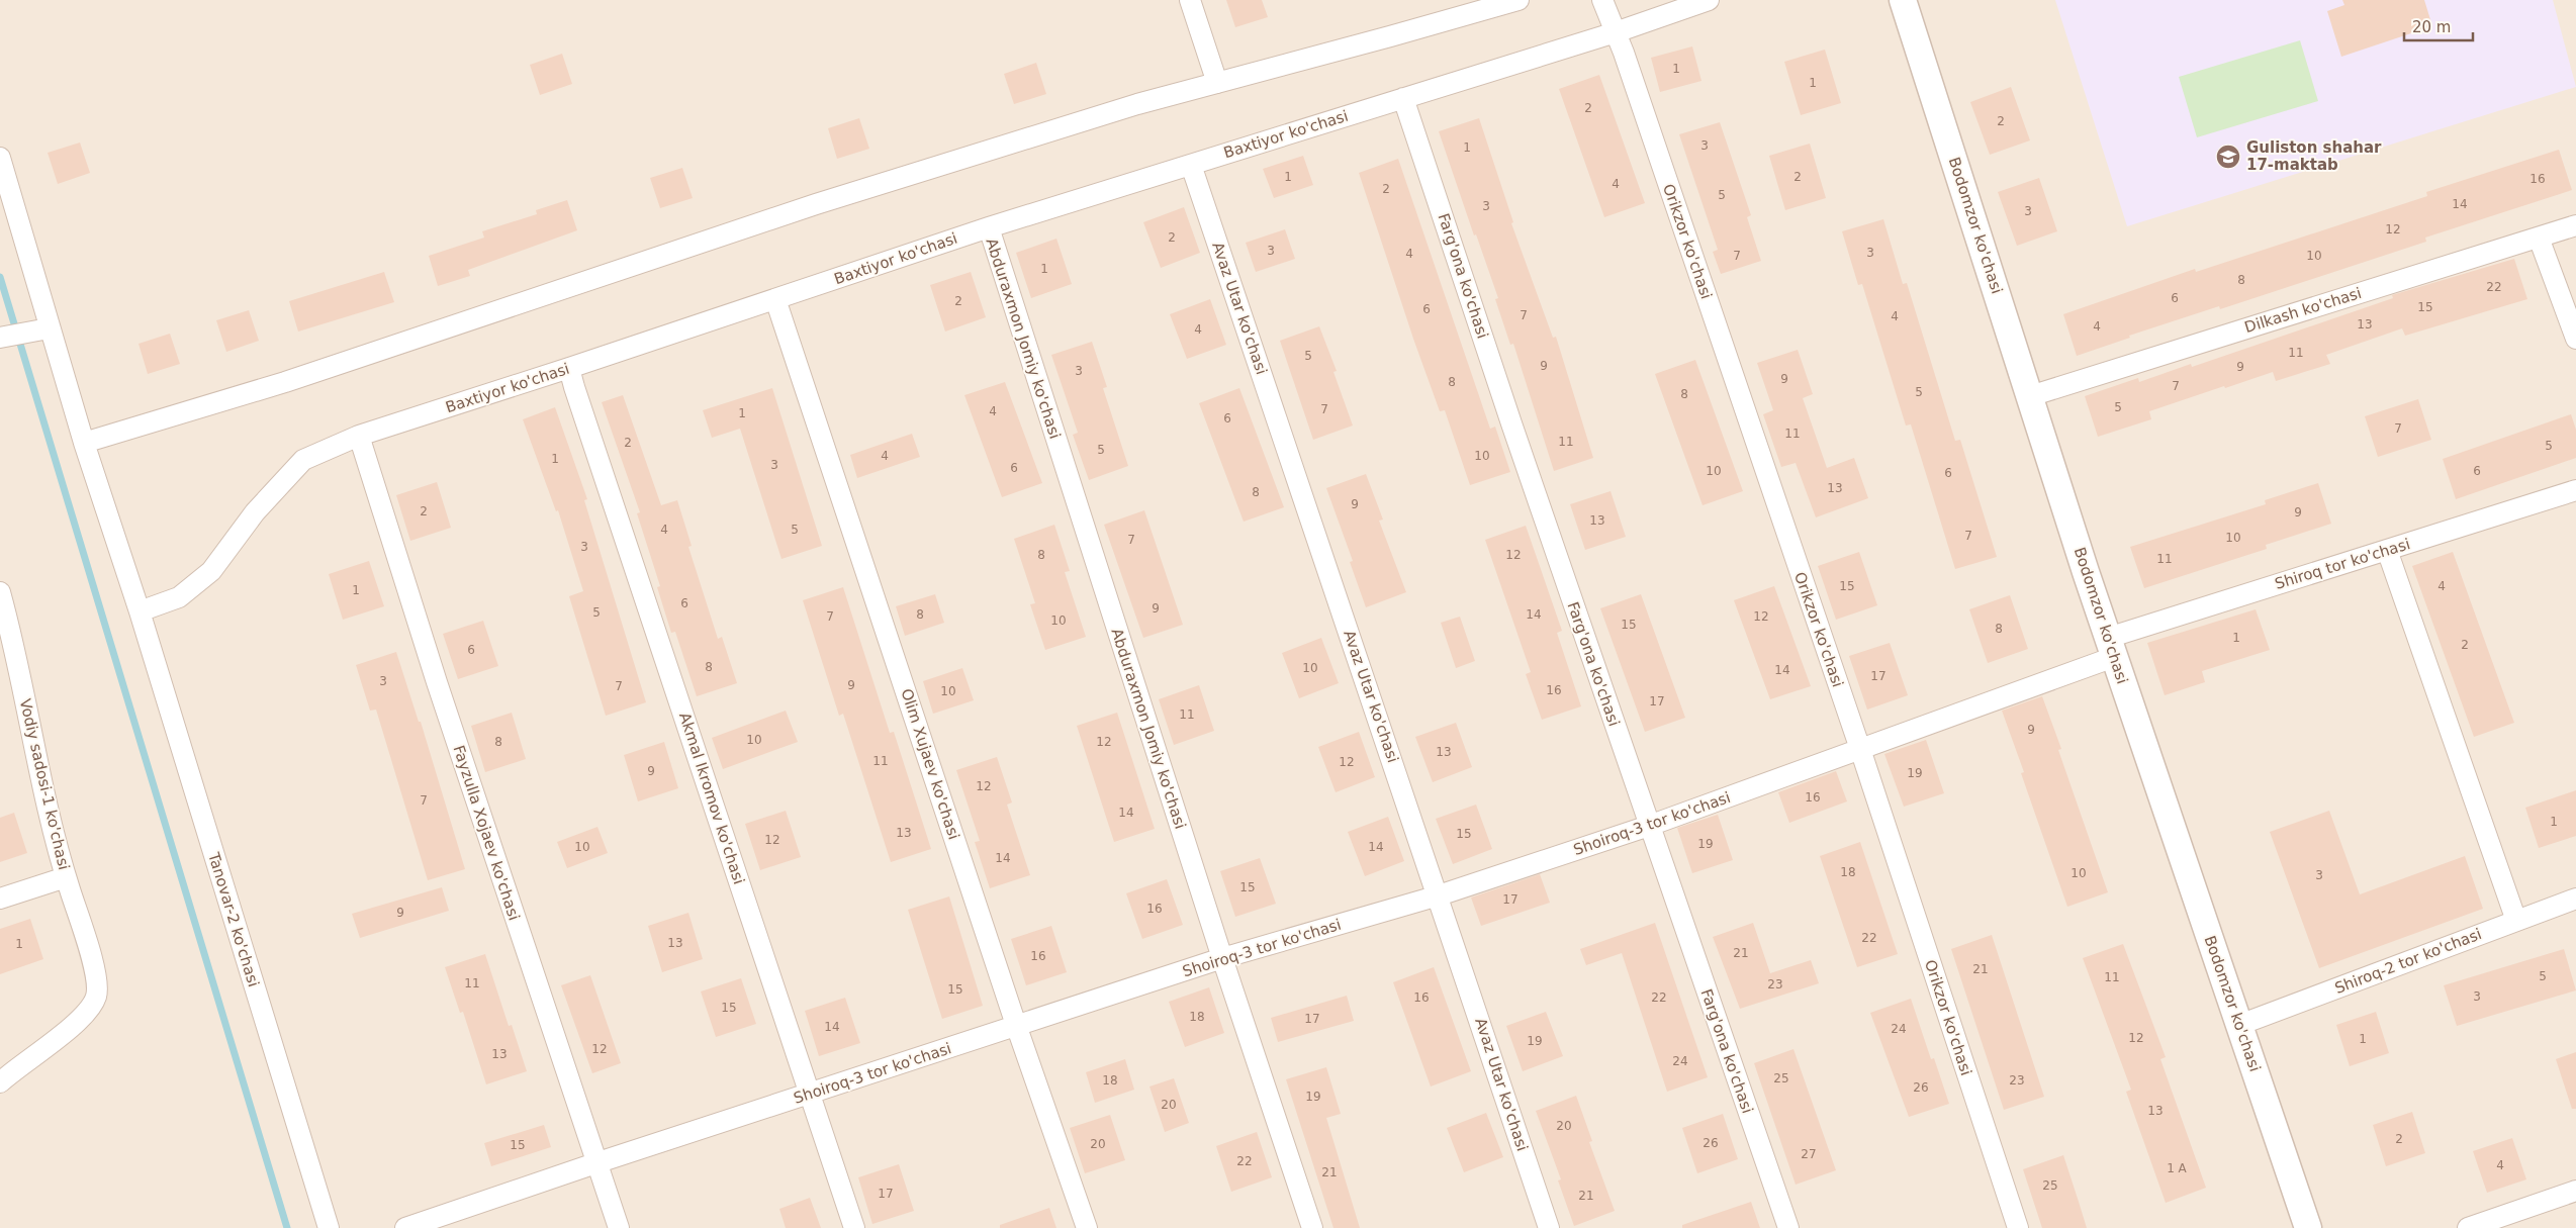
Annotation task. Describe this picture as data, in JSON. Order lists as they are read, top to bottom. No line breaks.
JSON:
{"streets":{"street":["Baxtiyor ko'chasi","Bodomzor ko'chasi","Orikzor ko'chasi","Farg'ona ko'chasi","Avaz Utar ko'chasi","Dilkash ko'chasi","Abduraxmon Jomiy ko'chasi","Shiroq tor ko'chasi","Olim Xujaev ko'chasi","Vodiy sadosi-1 ko'chasi","Akmal Ikromov ko'chasi","Shoiroq-3 tor ko'chasi","Fayzulla Xojaev ko'chasi","Tanovar-2 ko'chasi","Shiroq-2 tor ko'chasi"]},"crossings":[["Baxtiyor ko'chasi","Orikzor ko'chasi"],["Baxtiyor ko'chasi","Farg'ona ko'chasi"],["Baxtiyor ko'chasi","Avaz Utar ko'chasi"],["Baxtiyor ko'chasi","Abduraxmon Jomiy ko'chasi"],["Baxtiyor ko'chasi","Olim Xujaev ko'chasi"],["Baxtiyor ko'chasi","Akmal Ikromov ko'chasi"],["Baxtiyor ko'chasi","Fayzulla Xojaev ko'chasi"],["Baxtiyor ko'chasi","Tanovar-2 ko'chasi"],["Bodomzor ko'chasi","Dilkash ko'chasi"],["Bodomzor ko'chasi","Shiroq tor ko'chasi"],["Bodomzor ko'chasi","Shoiroq-3 tor ko'chasi"],["Bodomzor ko'chasi","Shiroq-2 tor ko'chasi"],["Orikzor ko'chasi","Shoiroq-3 tor ko'chasi"],["Farg'ona ko'chasi","Shoiroq-3 tor ko'chasi"],["Avaz Utar ko'chasi","Shoiroq-3 tor ko'chasi"],["Abduraxmon Jomiy ko'chasi","Shoiroq-3 tor ko'chasi"],["Shiroq tor ko'chasi","Shoiroq-3 tor ko'chasi"],["Olim Xujaev ko'chasi","Shoiroq-3 tor ko'chasi"],["Akmal Ikromov ko'chasi","Shoiroq-3 tor ko'chasi"],["Shoiroq-3 tor ko'chasi","Fayzulla Xojaev ko'chasi"]],"places":{"school or university":["Guliston shahar 17-maktab"]},"house_numbers":["1","1","2","2","3","1","1","2","16","4","2","5","14","3","3","12","2","3","3","4","7","10","1","8","22","6","2","15","6","7","4","13","4","4","11","5","9","9","3","9","8","7","5","8","5","7","4","1","6","7","11","11","2","5","5","4","10","1","3","6","10","6","6","13","8","9","2","9","13","4","5","7","10","7","3","8","12","11","15","4","1","6","9","5","8","14","7","12","10","15","8","1","2","6","8","10","14","17","3","9","7","16","10","17","11","9","10","8","12","13","11","12","9","19","12","16","7","14","1","13","15","12","19","10","14","14","18","10","3","15","17","16","9","22","13","1","21","16","21","5","11","11","23","15","3","16","22","15","18","17","14","24","12","1","19","12","13","24","25","18","23","26","19","20","13","20","2","26","20","15","27","22","4","1 А","21","25","17","21"],"scale_bar":"20 m"}
